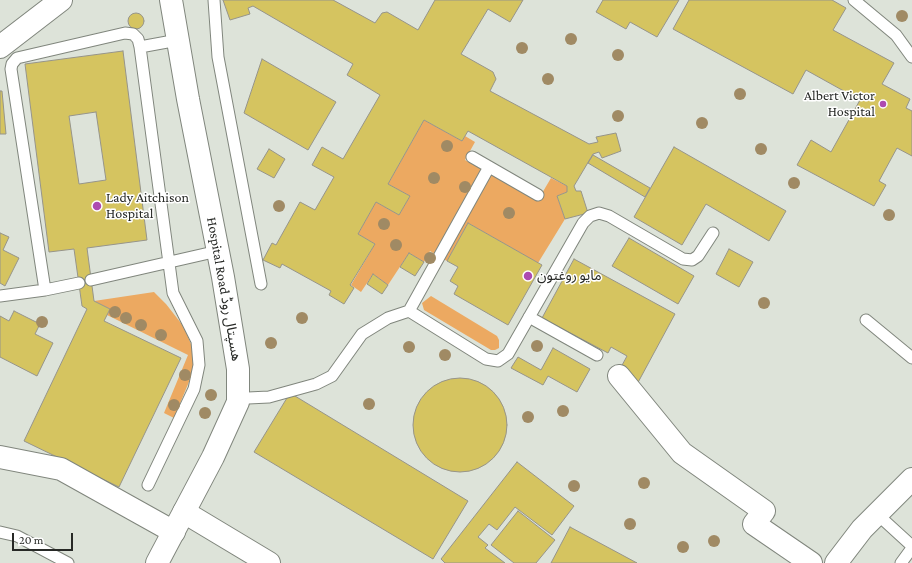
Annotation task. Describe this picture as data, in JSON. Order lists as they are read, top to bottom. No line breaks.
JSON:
{"streets":{"street":["Hospital Road ھسپتال روڈ"]},"places":["Albert Victor Hospital","Lady Aitchison Hospital","مایو روغتون"],"scale_bar":"20 m"}
